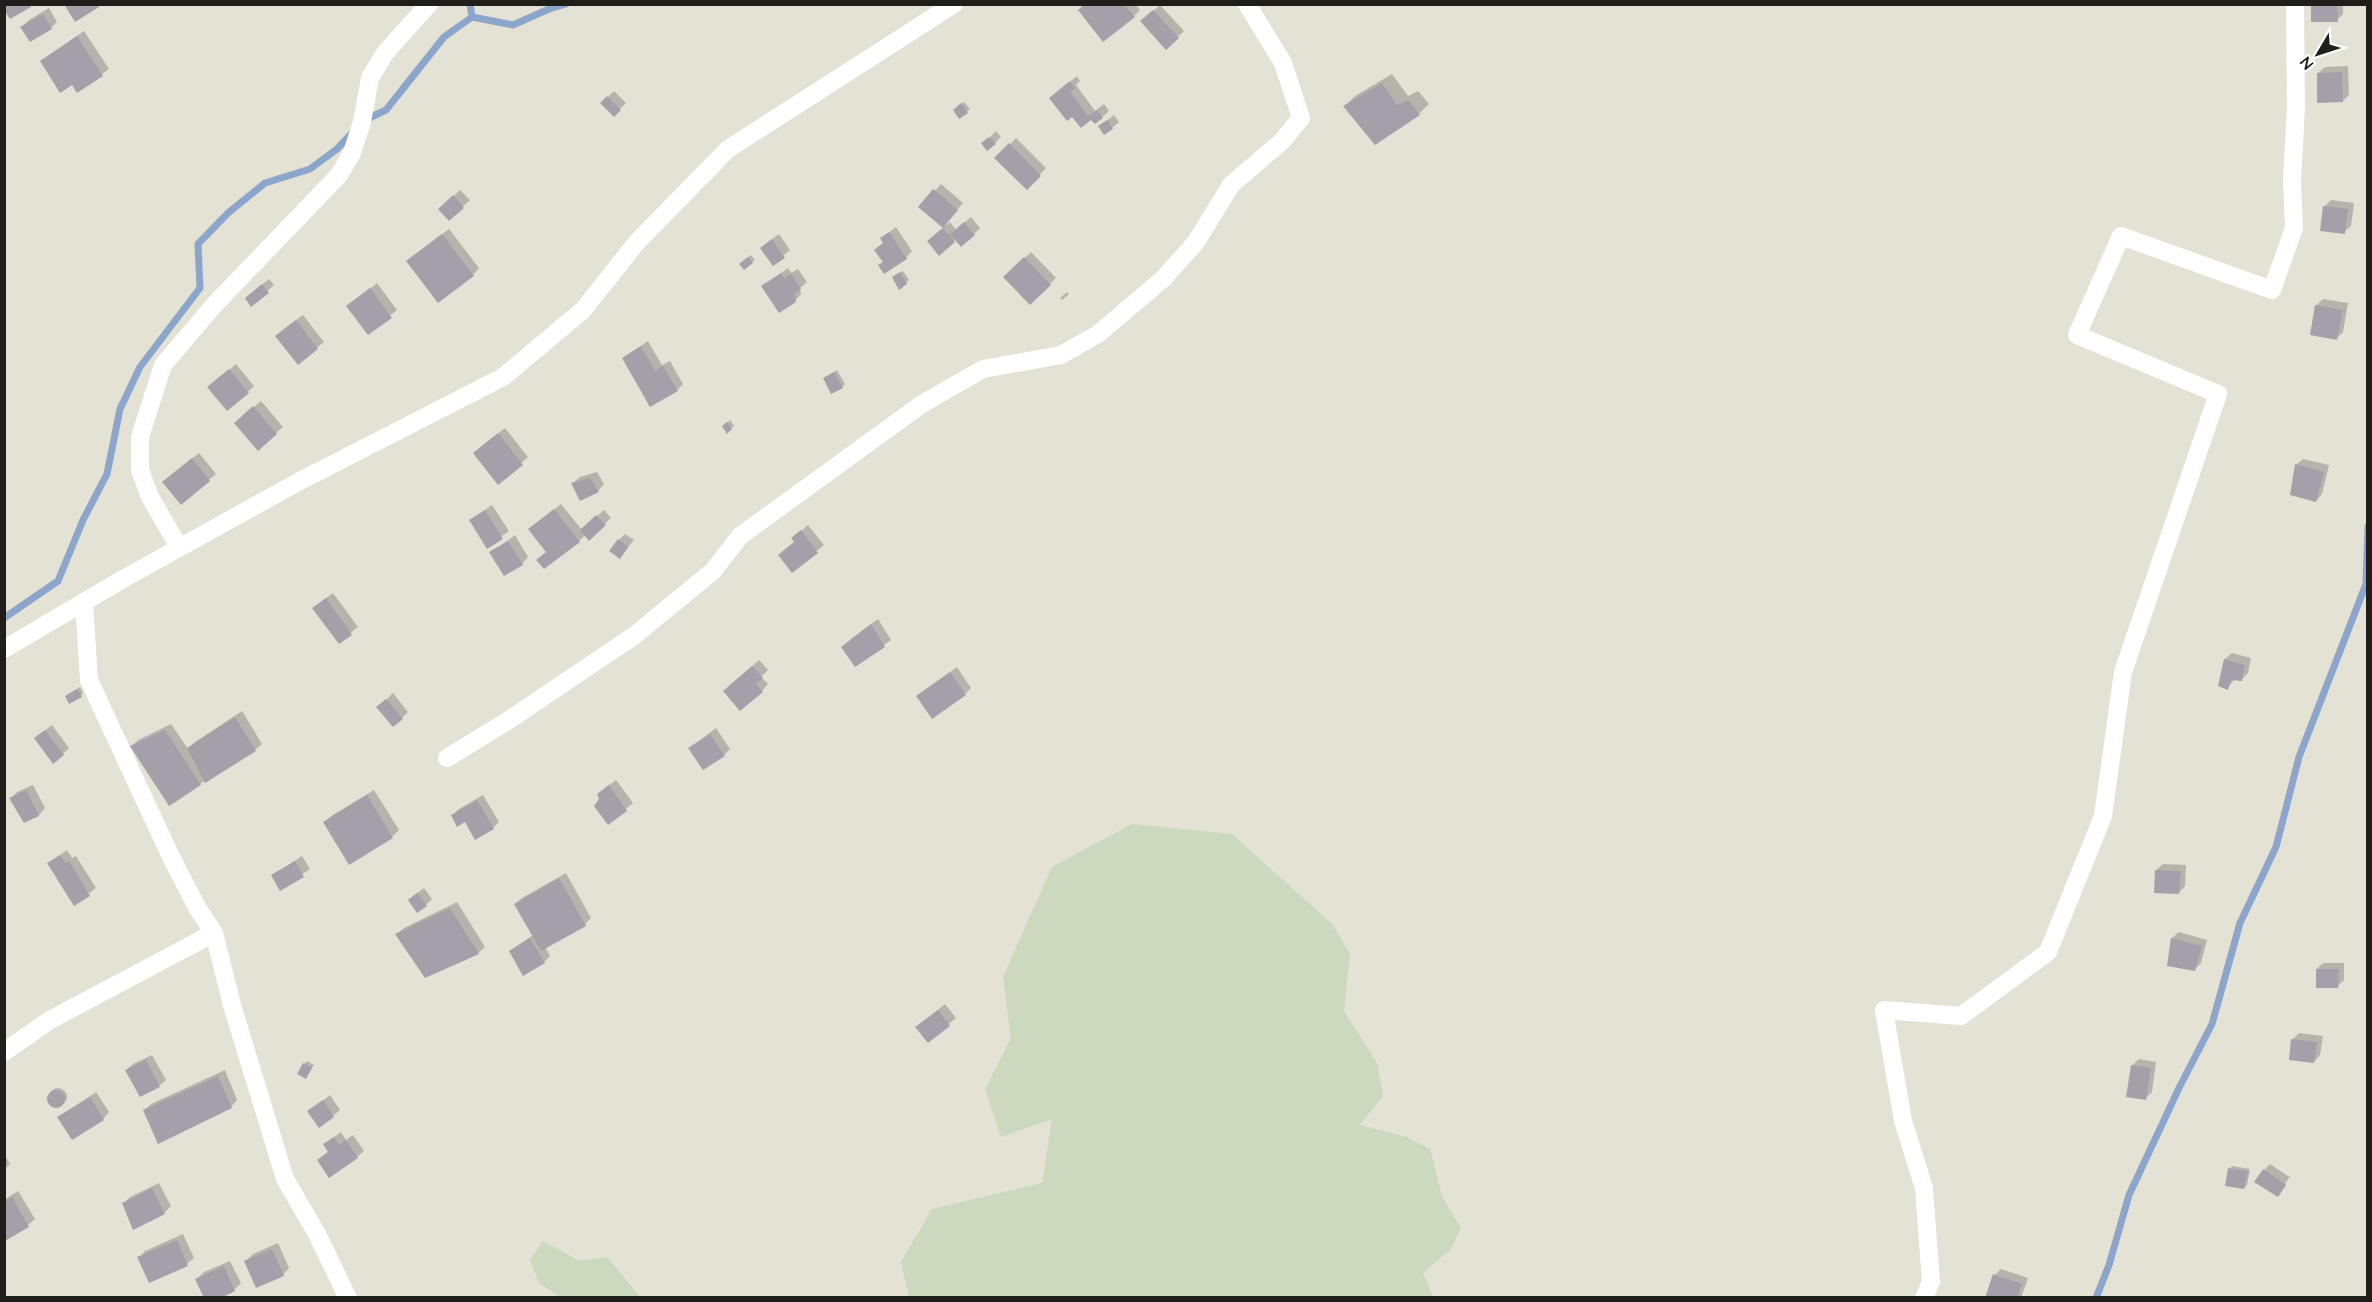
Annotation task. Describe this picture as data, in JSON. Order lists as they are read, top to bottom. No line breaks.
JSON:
{"north":"bottom left"}
